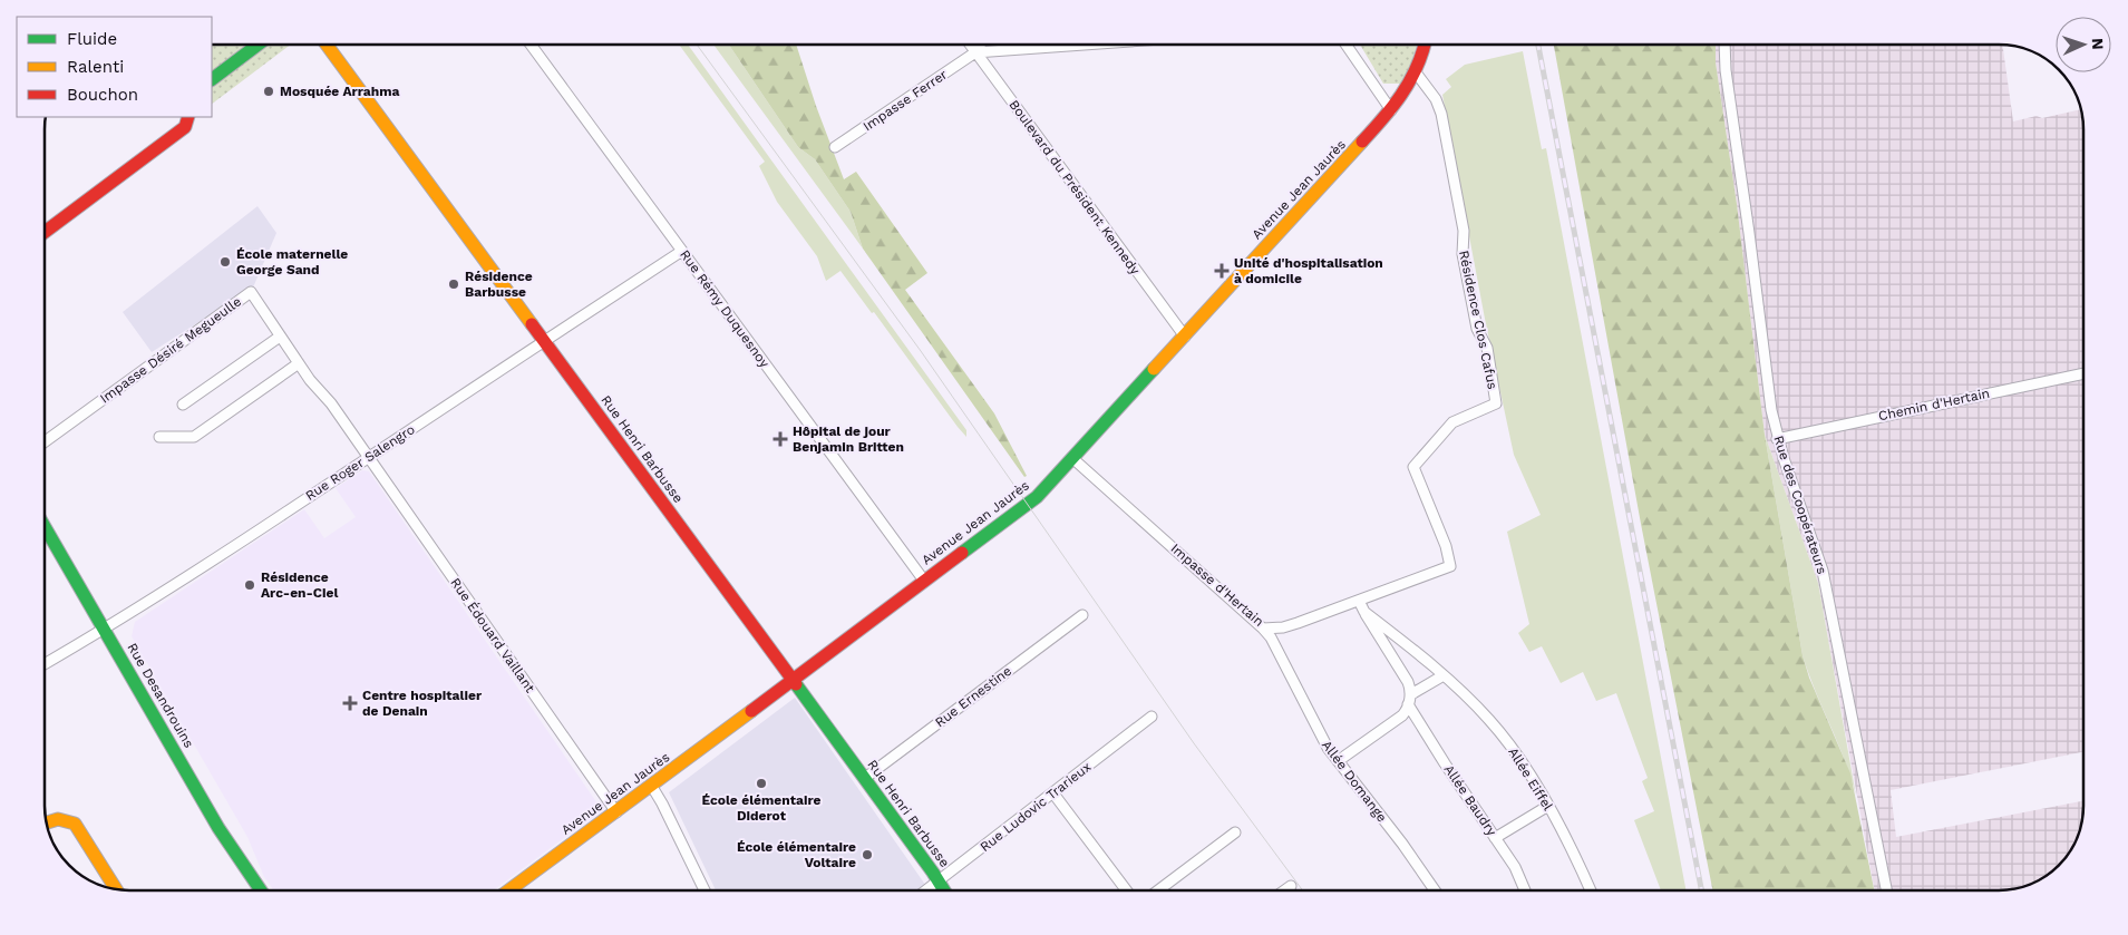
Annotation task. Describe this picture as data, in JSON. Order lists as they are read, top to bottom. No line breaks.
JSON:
{"streets":{"street":["Impasse Ferrer","Boulevard du Président Kennedy","Avenue Jean Jaurès","Rue Rémy Duquesnoy","Résidence Clos Cafus","Impasse Désiré Megueulle","Chemin d'Hertain","Rue Henri Barbusse","Rue Roger Salengro","Rue des Coopérateurs","Impasse d'Hertain","Rue Édouard Vaillant","Rue Desandrouins","Rue Ernestine","Allée Eiffel","Allée Domange","Allée Baudry","Rue Ludovic Trarieux"]},"crossings":[["Impasse Ferrer","Boulevard du Président Kennedy"],["Boulevard du Président Kennedy","Avenue Jean Jaurès"],["Avenue Jean Jaurès","Rue Rémy Duquesnoy"],["Avenue Jean Jaurès","Résidence Clos Cafus"],["Avenue Jean Jaurès","Rue Henri Barbusse"],["Avenue Jean Jaurès","Impasse d'Hertain"],["Avenue Jean Jaurès","Rue Édouard Vaillant"],["Rue Rémy Duquesnoy","Rue Roger Salengro"],["Résidence Clos Cafus","Impasse d'Hertain"],["Impasse Désiré Megueulle","Rue Roger Salengro"],["Impasse Désiré Megueulle","Rue Édouard Vaillant"],["Chemin d'Hertain","Rue des Coopérateurs"],["Rue Henri Barbusse","Rue Roger Salengro"],["Rue Henri Barbusse","Rue Ernestine"],["Rue Henri Barbusse","Rue Ludovic Trarieux"],["Rue Roger Salengro","Rue Édouard Vaillant"],["Rue Roger Salengro","Rue Desandrouins"],["Impasse d'Hertain","Allée Eiffel"],["Impasse d'Hertain","Allée Domange"],["Allée Eiffel","Allée Baudry"]],"places":{"other":["Mosquée Arrahma","École maternelle George Sand","Résidence Barbusse","Résidence Arc-en-Ciel","École élémentaire Diderot","École élémentaire Voltaire"],"health":["Unité d'hospitalisation à domicile","Hôpital de jour Benjamin Britten","Centre hospitalier de Denain"]},"legend":["Fluide","Ralenti","Bouchon"],"north":"right"}
